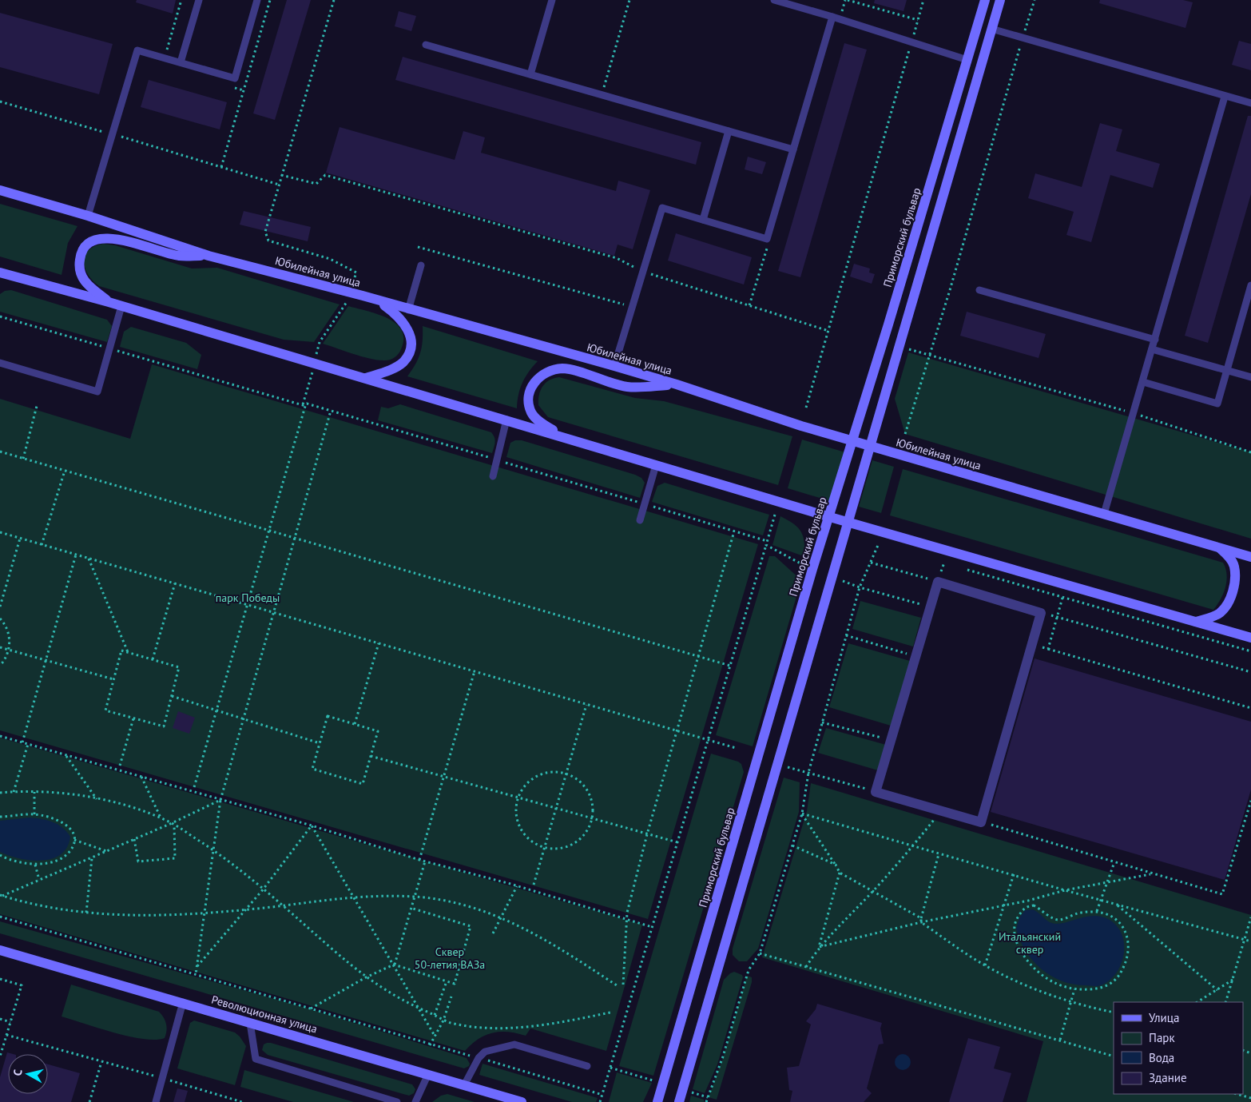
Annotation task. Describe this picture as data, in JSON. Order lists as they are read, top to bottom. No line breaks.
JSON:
{"streets":{"main road":["Приморский бульвар","Юбилейная улица","Революционная улица"]},"crossings":[["Приморский бульвар","Юбилейная улица"]],"parks":["парк Победы","Итальянский сквер","Сквер 50-летия ВАЗа"],"legend":["Улица","Парк","Вода","Здание"],"north":"left"}
